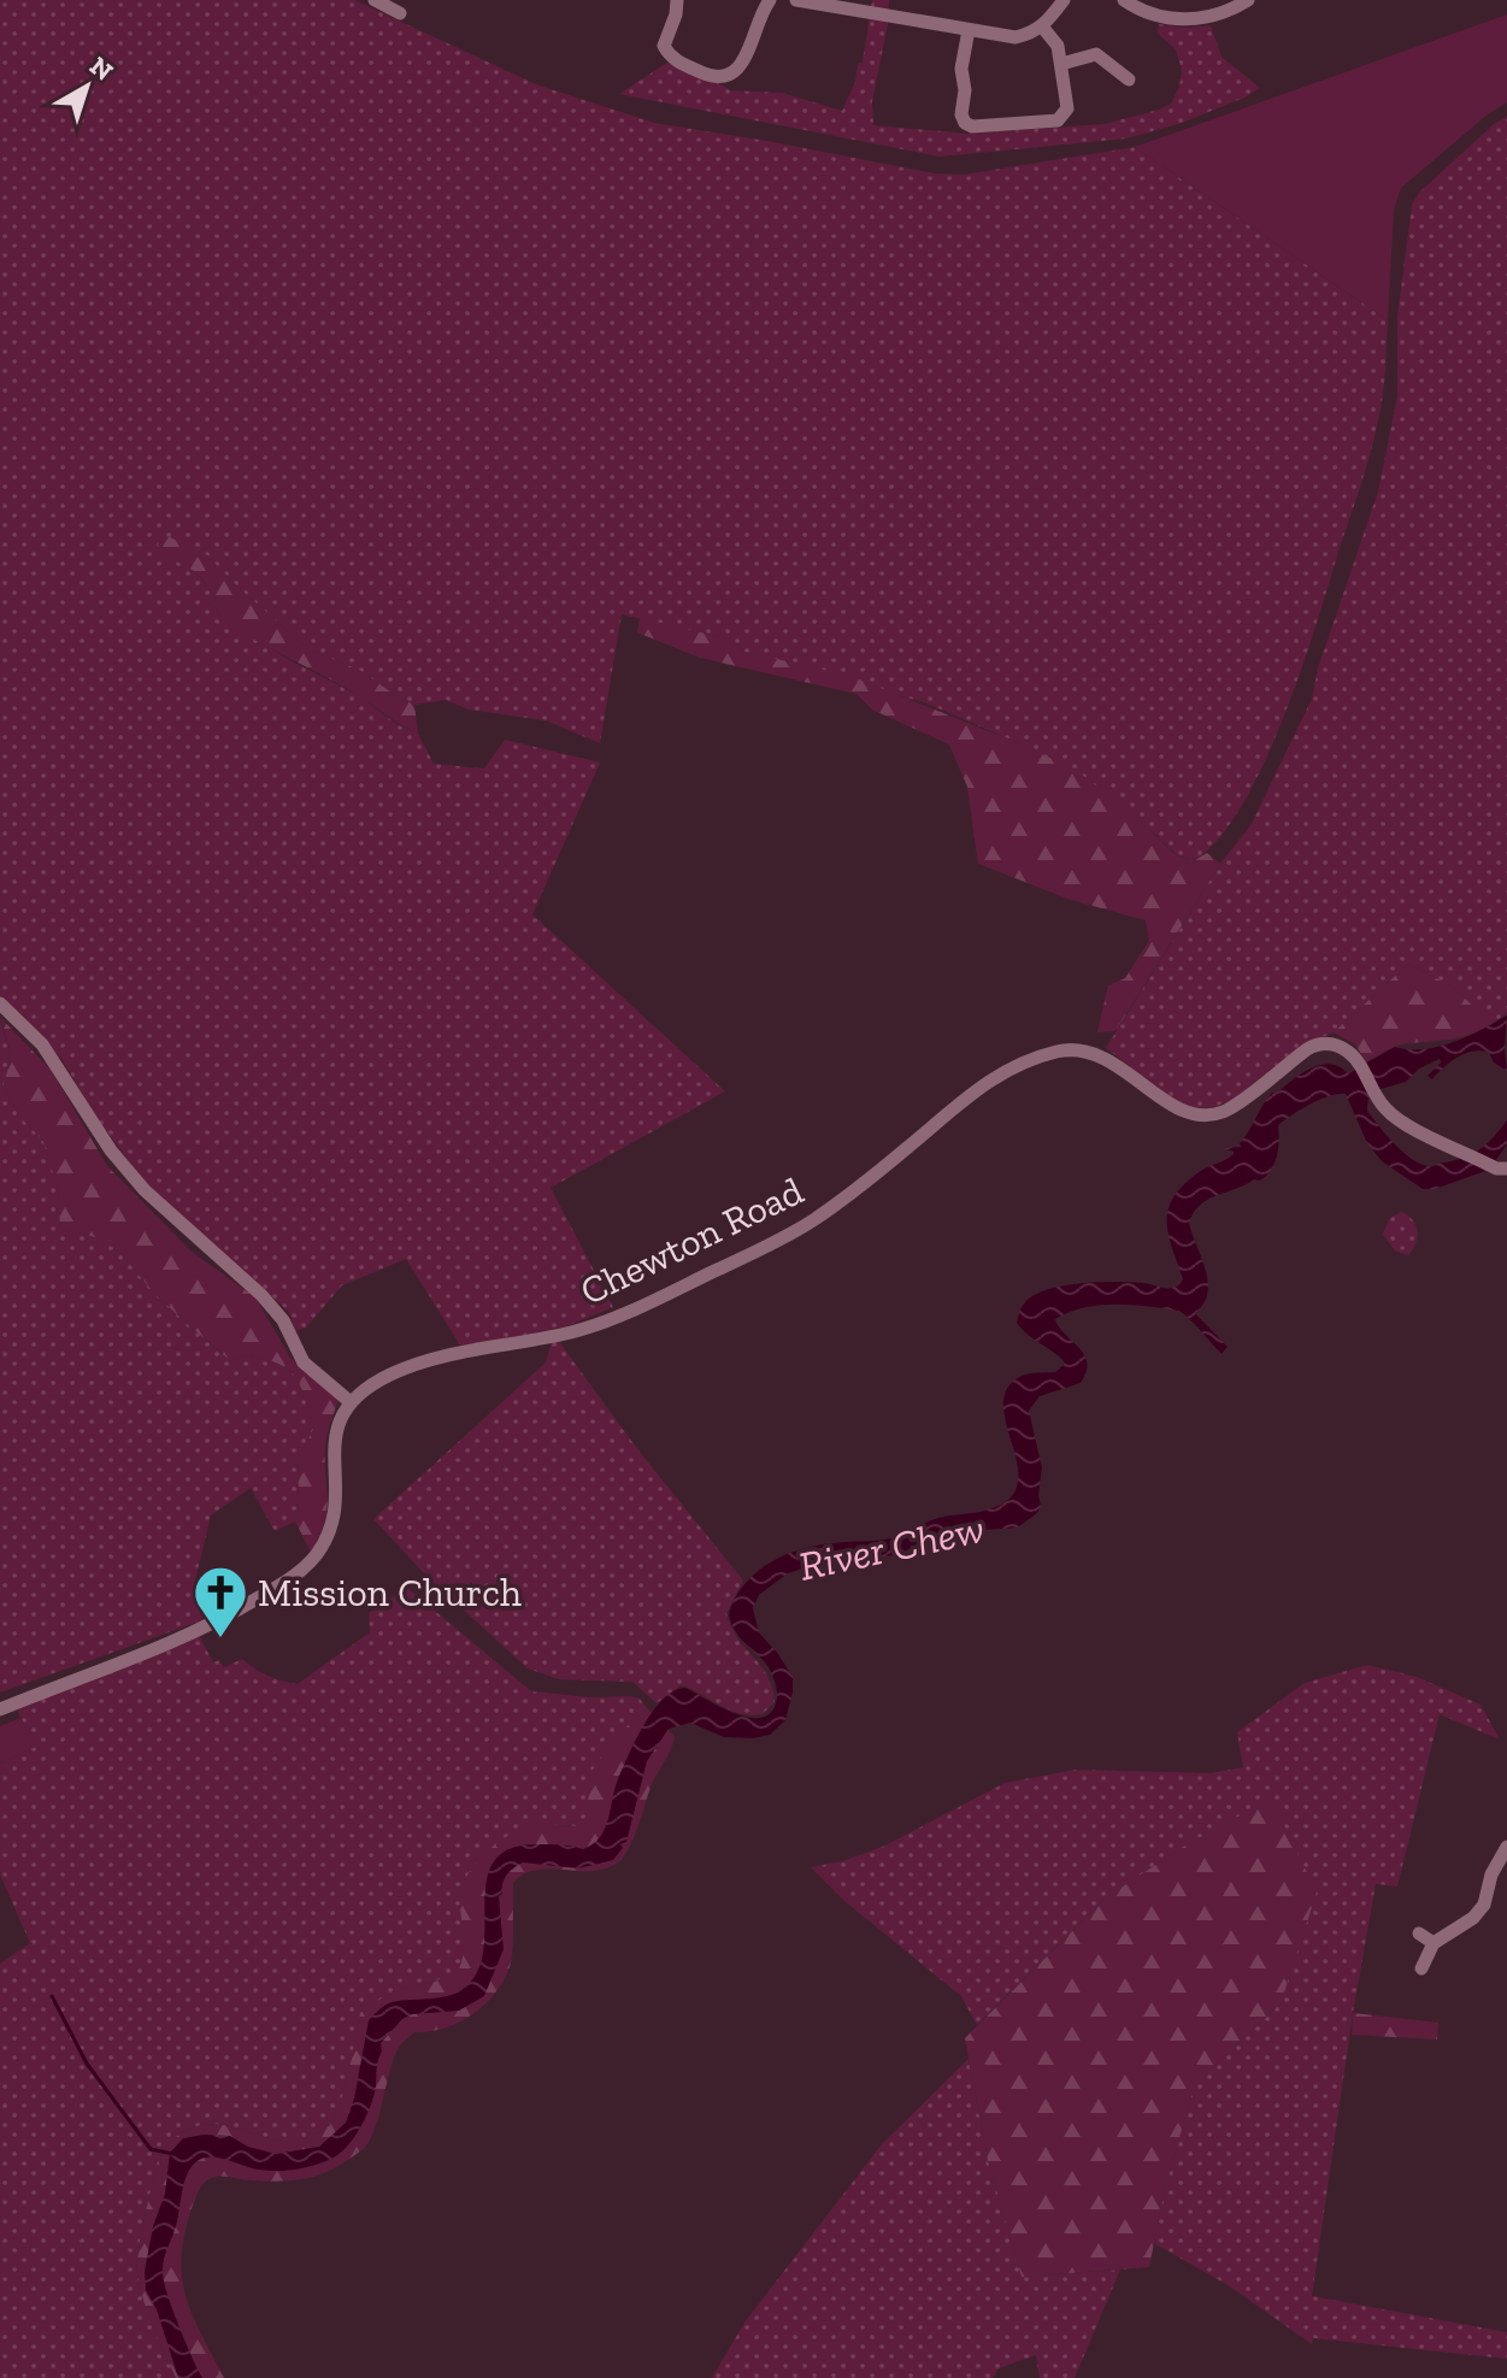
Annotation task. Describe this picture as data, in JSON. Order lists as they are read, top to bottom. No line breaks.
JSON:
{"streets":{"street":["Chewton Road"]},"water":["River Chew"],"places":{"church":["Mission Church"]},"north":"top right"}
